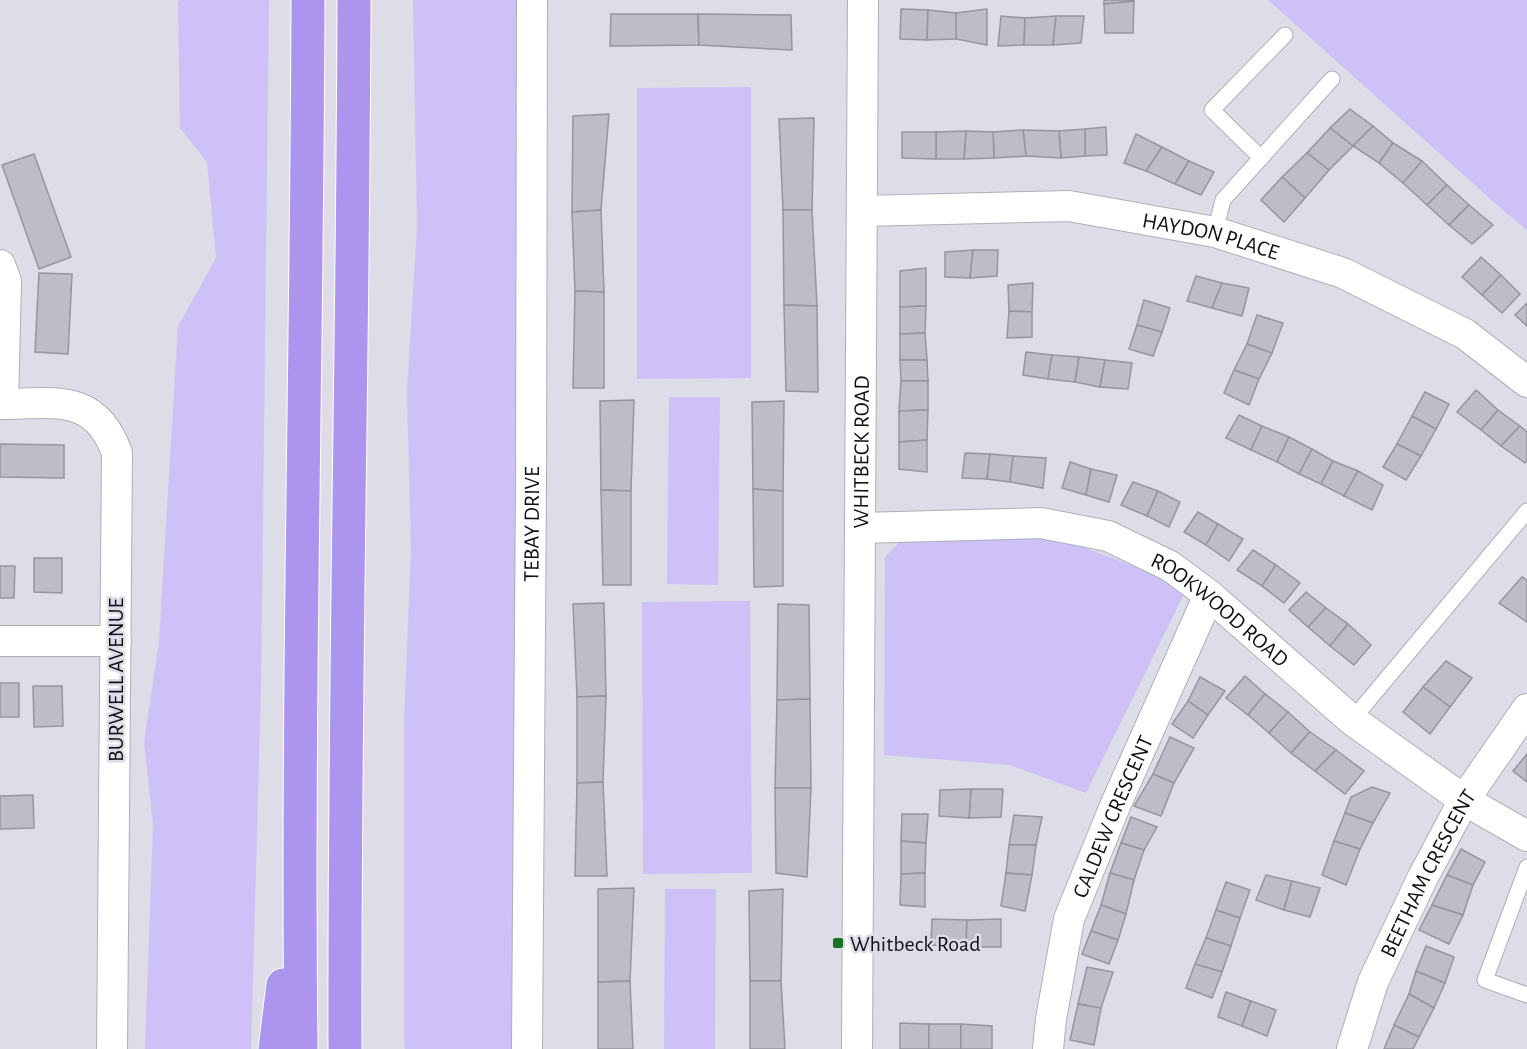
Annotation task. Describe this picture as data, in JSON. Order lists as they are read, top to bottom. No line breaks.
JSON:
{"streets":{"street":["HAYDON PLACE","WHITBECK ROAD","TEBAY DRIVE","ROOKWOOD ROAD","BURWELL AVENUE","CALDEW CRESCENT","BEETHAM CRESCENT"]},"crossings":[["HAYDON PLACE","WHITBECK ROAD"],["WHITBECK ROAD","ROOKWOOD ROAD"],["ROOKWOOD ROAD","CALDEW CRESCENT"],["ROOKWOOD ROAD","BEETHAM CRESCENT"]],"places":{"transit":["Whitbeck Road"]}}
